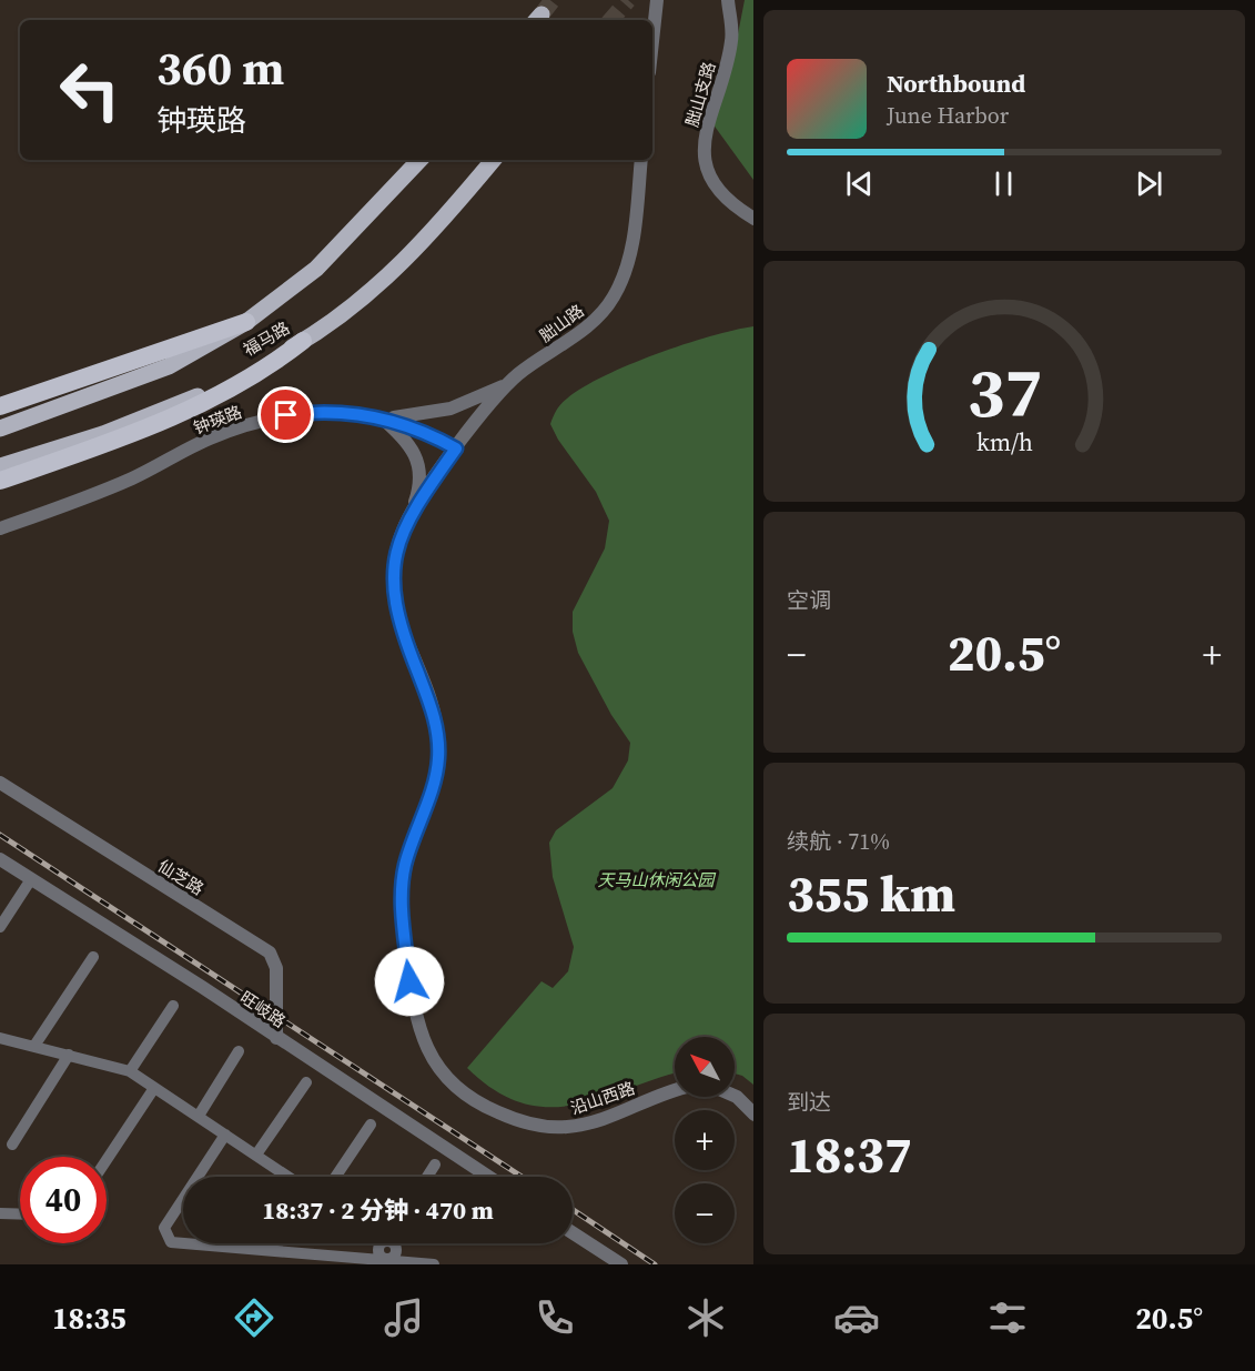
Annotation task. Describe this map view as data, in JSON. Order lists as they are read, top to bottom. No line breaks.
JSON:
{"streets":{"main road":["福马路"],"street":["胐山支路","胐山路","钟瑛路","仙芝路","旺岐路","沿山西路"]},"crossings":[["胐山路","钟瑛路"],["胐山路","沿山西路"],["钟瑛路","沿山西路"],["仙芝路","旺岐路"]],"parks":["天马山休闲公园"],"north":"top left","page":{"turn":["360 m","钟瑛路"],"song":["Northbound","June Harbor"],"tile":["空调",["续航 · 71%","355 km"],["到达","18:37"]],"heat":["−","20.5°","+"],"map_buttons":["+","−"],"limit":"40","trip":"18:37 · 2 分钟 · 470 m","tabs":["18:35","20.5°"],"gauge":["37","km/h"]}}
